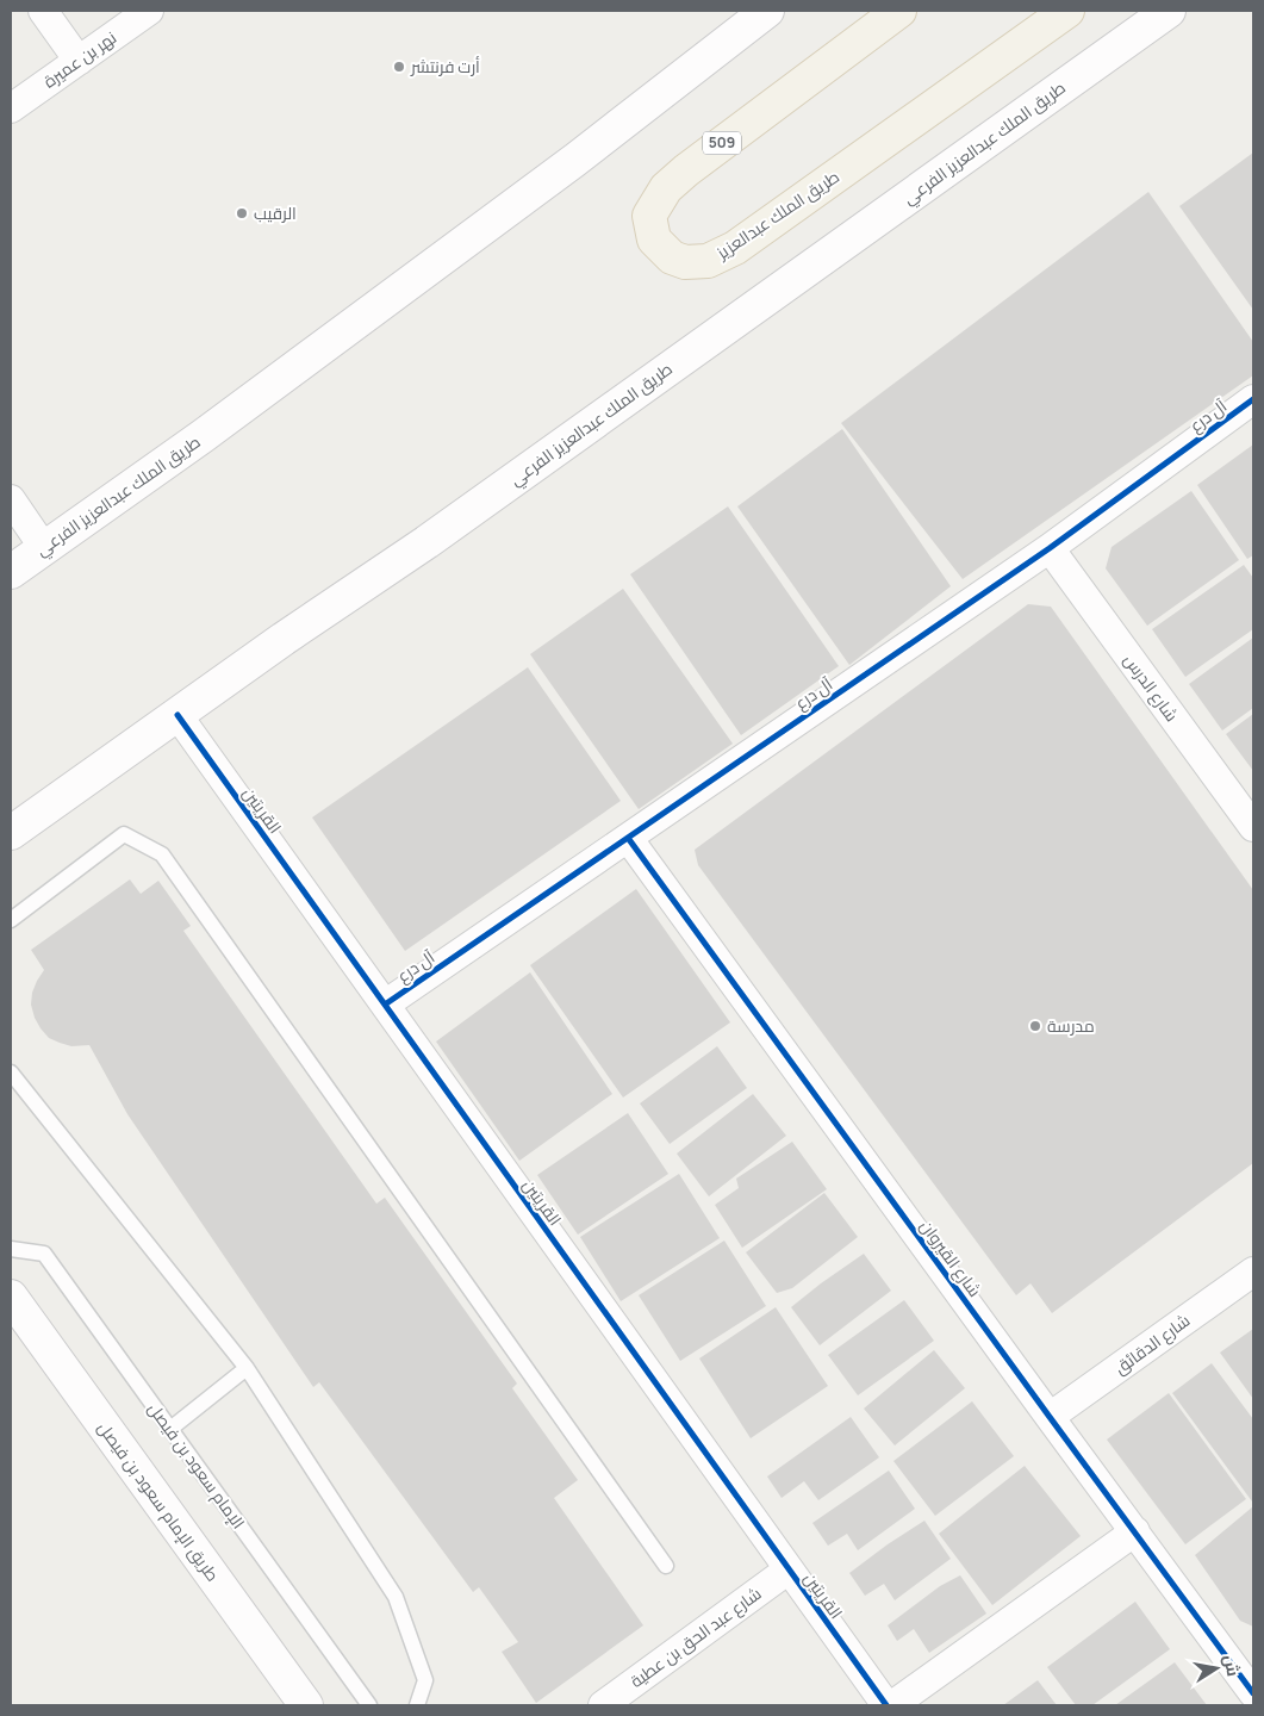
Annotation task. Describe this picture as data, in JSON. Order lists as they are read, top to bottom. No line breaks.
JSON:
{"streets":{"main road":["509","طريق الملك عبدالعزيز الفرعي","طريق الملك عبدالعزيز","طريق الإمام سعود بن فيصل"],"street":["نهر بن عميرة","آل درع","شارع الدرس","القريتين","شارع القيروان","شارع الدقائق","شارع عبد الحق بن عطية"],"lane":["الإمام سعود بن فيصل"]},"crossings":[["طريق الملك عبدالعزيز الفرعي","القريتين"],["آل درع","شارع الدرس"],["آل درع","القريتين"],["آل درع","شارع القيروان"],["القريتين","شارع عبد الحق بن عطية"],["شارع القيروان","شارع الدقائق"]],"places":["أرت فرنتشر","الرقيب","مدرسة"],"north":"right"}
